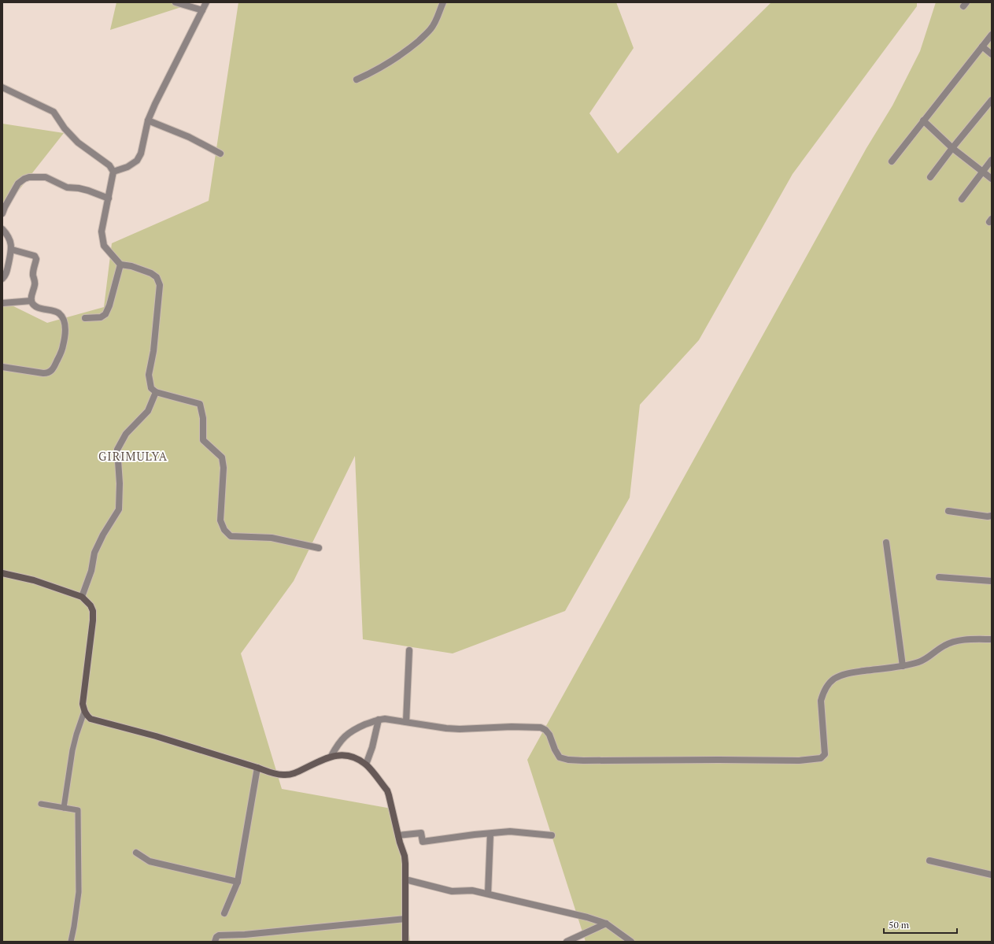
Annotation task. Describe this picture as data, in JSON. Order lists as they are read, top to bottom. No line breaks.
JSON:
{"districts":["GIRIMULYA"],"scale_bar":"50 m"}
